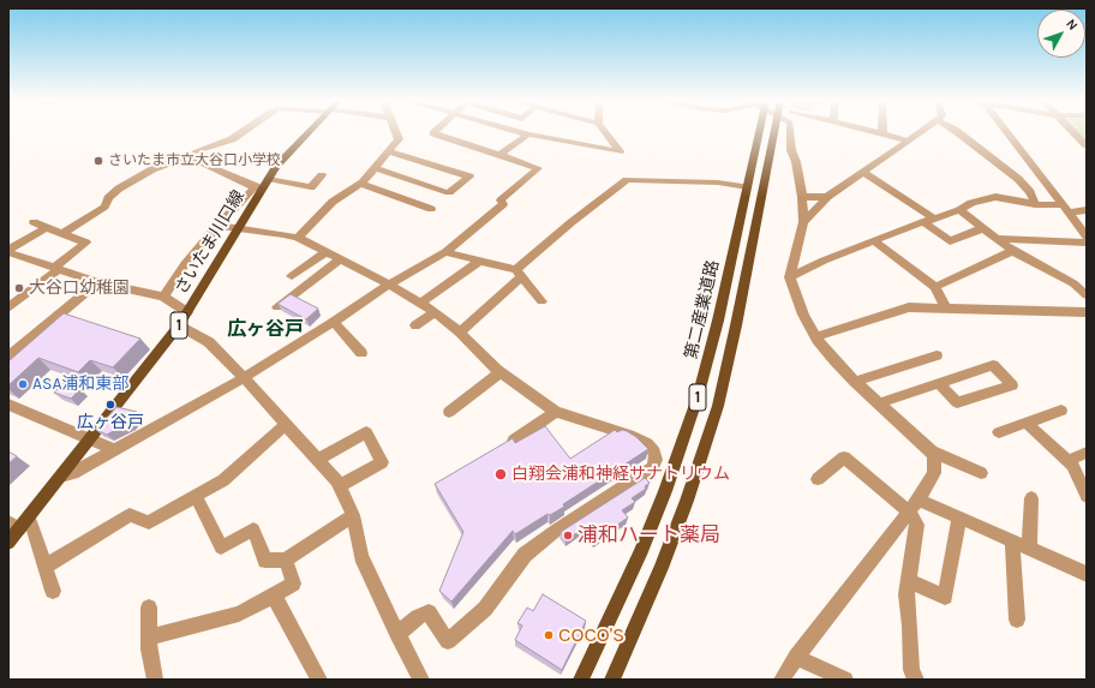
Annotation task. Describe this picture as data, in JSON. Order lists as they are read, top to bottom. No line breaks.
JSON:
{"streets":{"main road":["さいたま川口線","第二産業道路","1"]},"districts":["広ヶ谷戸"],"places":["さいたま市立大谷口小学校","大谷口幼稚園","ASA浦和東部","広ヶ谷戸","白翔会浦和神経サナトリウム","浦和ハート薬局","COCO'S"],"north":"top right"}
